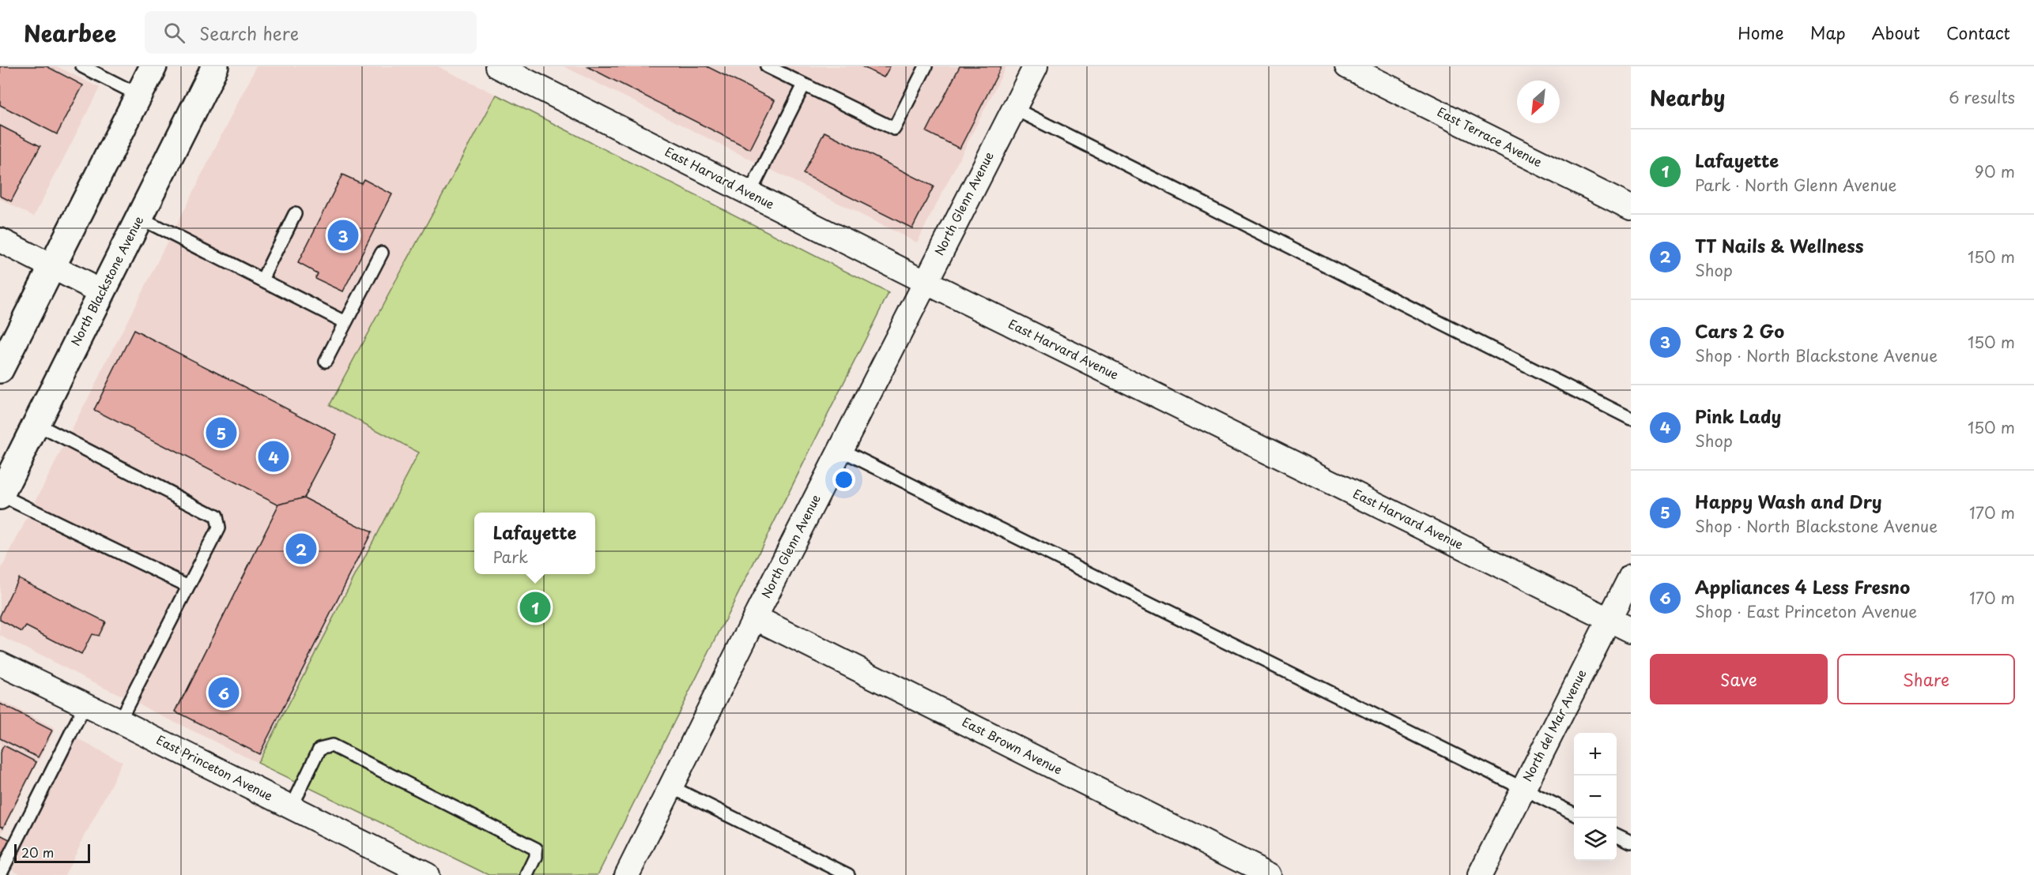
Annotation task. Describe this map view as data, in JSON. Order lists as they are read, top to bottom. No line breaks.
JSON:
{"streets":{"main road":["North Blackstone Avenue"],"street":["East Terrace Avenue","East Harvard Avenue","North Glenn Avenue","North del Mar Avenue","East Brown Avenue","East Princeton Avenue"]},"crossings":[["East Harvard Avenue","North Glenn Avenue"],["East Harvard Avenue","North del Mar Avenue"],["North Glenn Avenue","East Brown Avenue"]],"scale_bar":"20 m","north":"bottom left","page":{"header":"Nearbee","search":"Search here","nav":["Home","Map","About","Contact"],"heading":["Nearby","6 results"],"list":[{"mark":"1","name":"Lafayette","note":"Park · North Glenn Avenue","value":"90 m"},{"mark":"2","name":"TT Nails & Wellness","note":"Shop","value":"150 m"},{"mark":"3","name":"Cars 2 Go","note":"Shop · North Blackstone Avenue","value":"150 m"},{"mark":"4","name":"Pink Lady","note":"Shop","value":"150 m"},{"mark":"5","name":"Happy Wash and Dry","note":"Shop · North Blackstone Avenue","value":"170 m"},{"mark":"6","name":"Appliances 4 Less Fresno","note":"Shop · East Princeton Avenue","value":"170 m"}],"pins":["3","5","4","2","1","6"],"popup":["Lafayette","Park"],"buttons":["Save","Share"],"map_buttons":["+","−"],"scale":"20 m"}}
